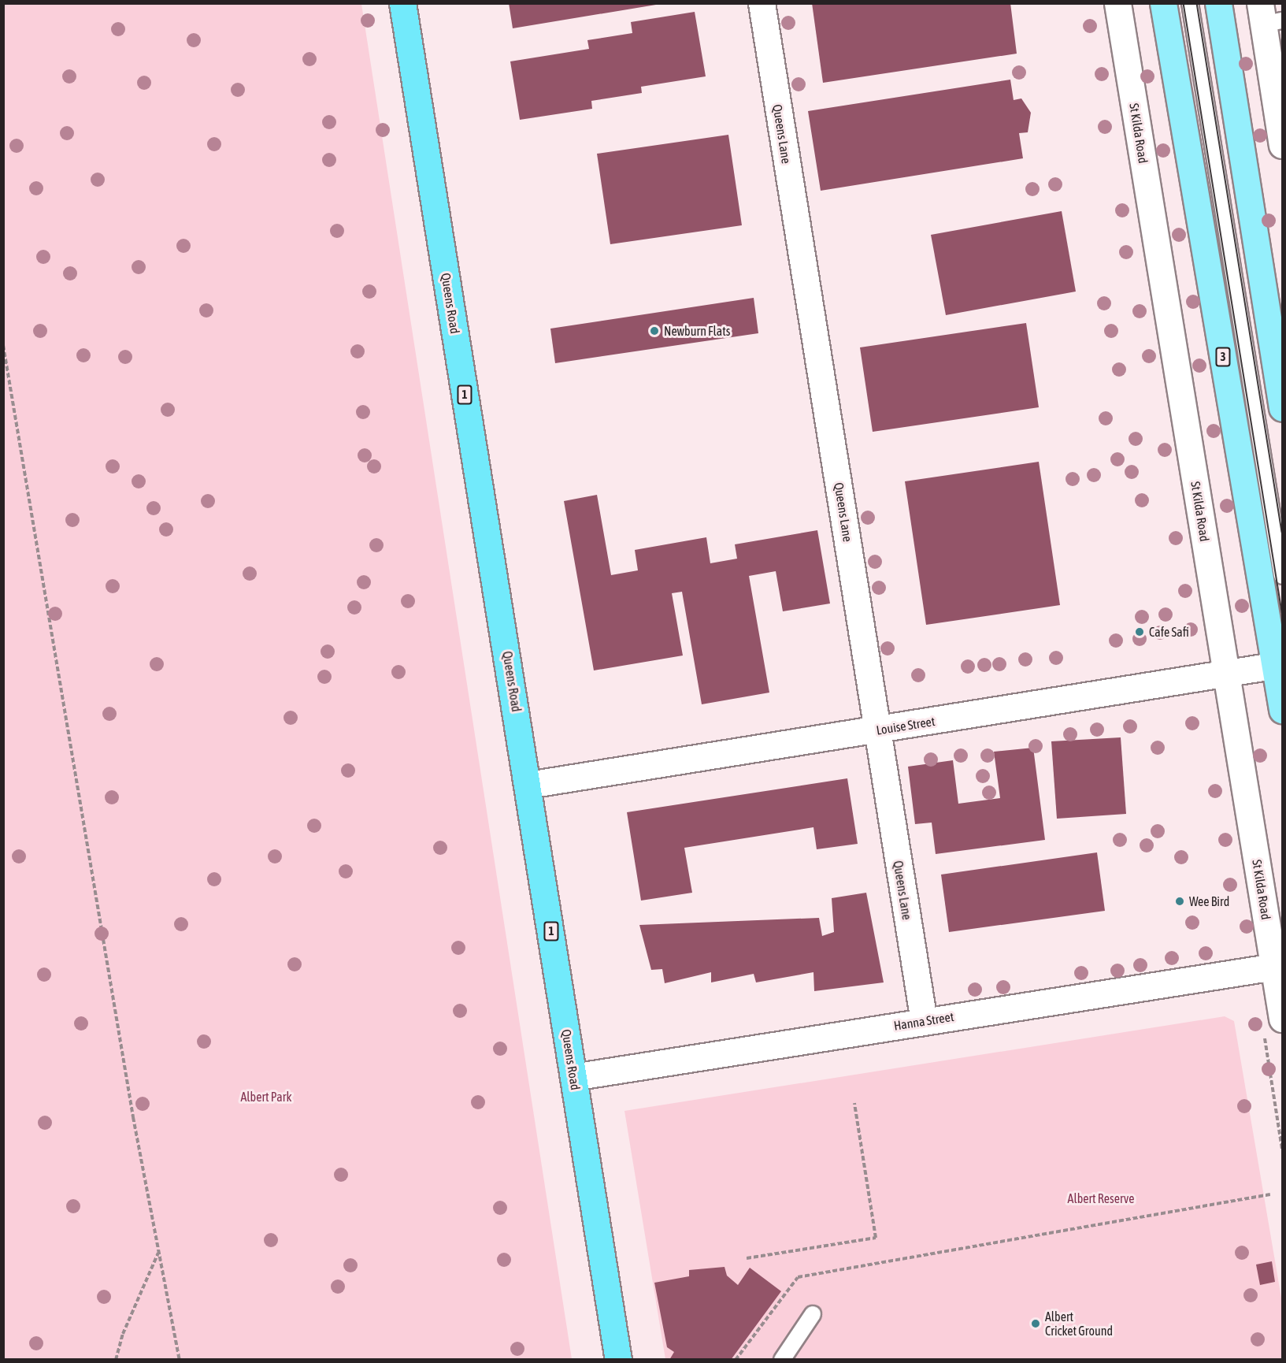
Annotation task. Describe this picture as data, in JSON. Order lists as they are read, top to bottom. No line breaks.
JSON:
{"streets":{"highway":["Queens Road","1"],"main road":["3"],"street":["St Kilda Road","Queens Lane","Louise Street","Hanna Street"]},"crossings":[["St Kilda Road","Louise Street"],["St Kilda Road","Hanna Street"],["Queens Lane","Louise Street"],["Queens Lane","Hanna Street"],["Queens Road","Louise Street"],["Queens Road","Hanna Street"],["3","Louise Street"]],"parks":["Albert Park","Albert Reserve"],"places":["Newburn Flats","Cafe Safi","Wee Bird","Albert Cricket Ground"]}
